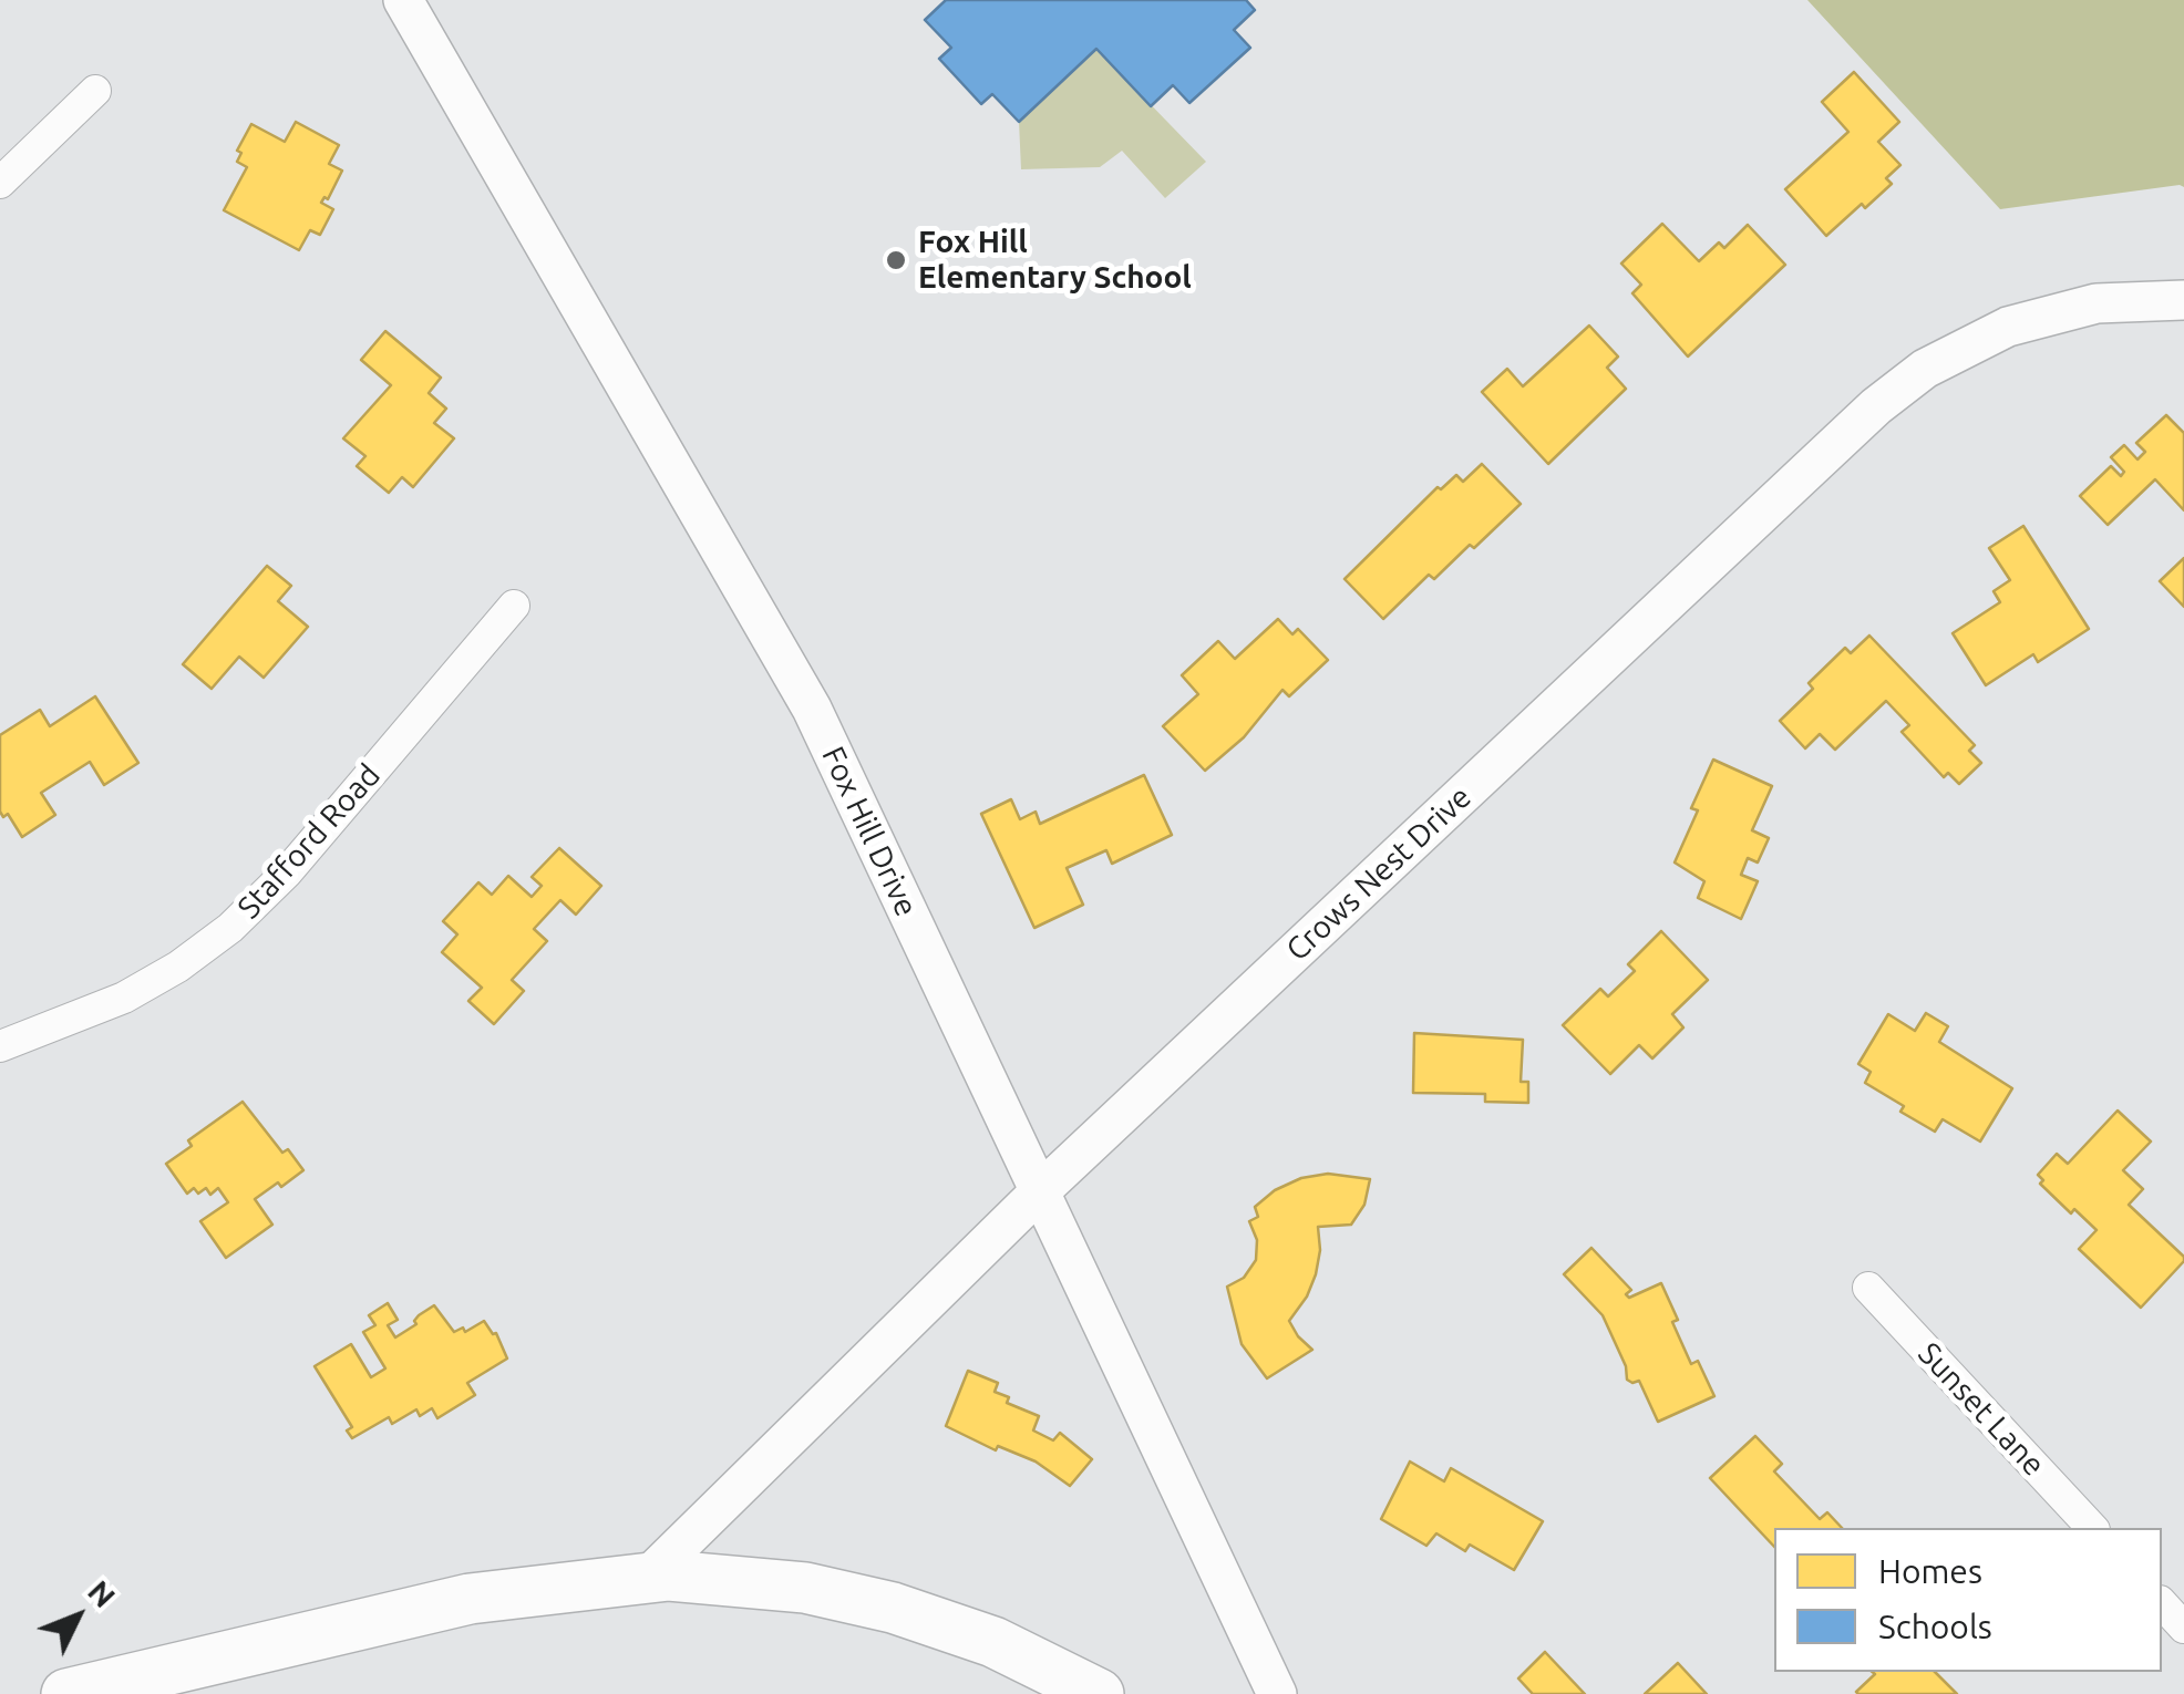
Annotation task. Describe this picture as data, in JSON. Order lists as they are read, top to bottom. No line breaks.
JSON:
{"streets":{"street":["Fox Hill Drive","Stafford Road","Crows Nest Drive","Sunset Lane"]},"crossings":[["Fox Hill Drive","Crows Nest Drive"]],"places":["Fox Hill Elementary School"],"legend":["Homes","Schools"],"north":"top right"}
